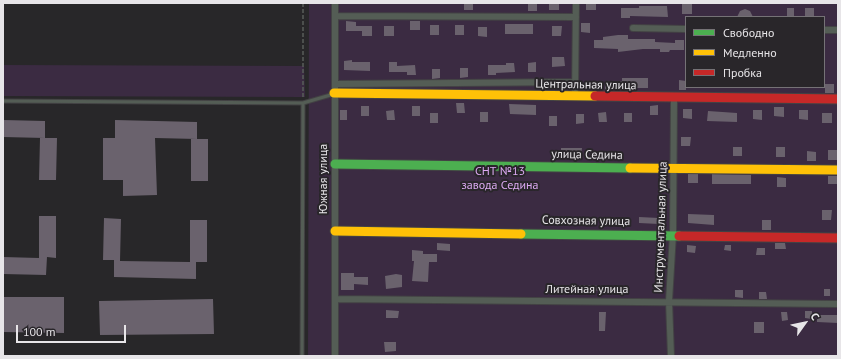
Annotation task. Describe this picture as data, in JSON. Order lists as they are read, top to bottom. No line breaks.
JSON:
{"streets":{"street":["Центральная улица","улица Седина","Южная улица","Совхозная улица","Инструментальная улица","Литейная улица"]},"crossings":[["Центральная улица","Южная улица"],["Центральная улица","Инструментальная улица"],["улица Седина","Южная улица"],["улица Седина","Инструментальная улица"],["Южная улица","Совхозная улица"],["Южная улица","Литейная улица"],["Совхозная улица","Инструментальная улица"],["Инструментальная улица","Литейная улица"]],"parks":["СНТ №13 завода Седина"],"legend":["Свободно","Медленно","Пробка"],"scale_bar":"100 m","north":"top right"}
